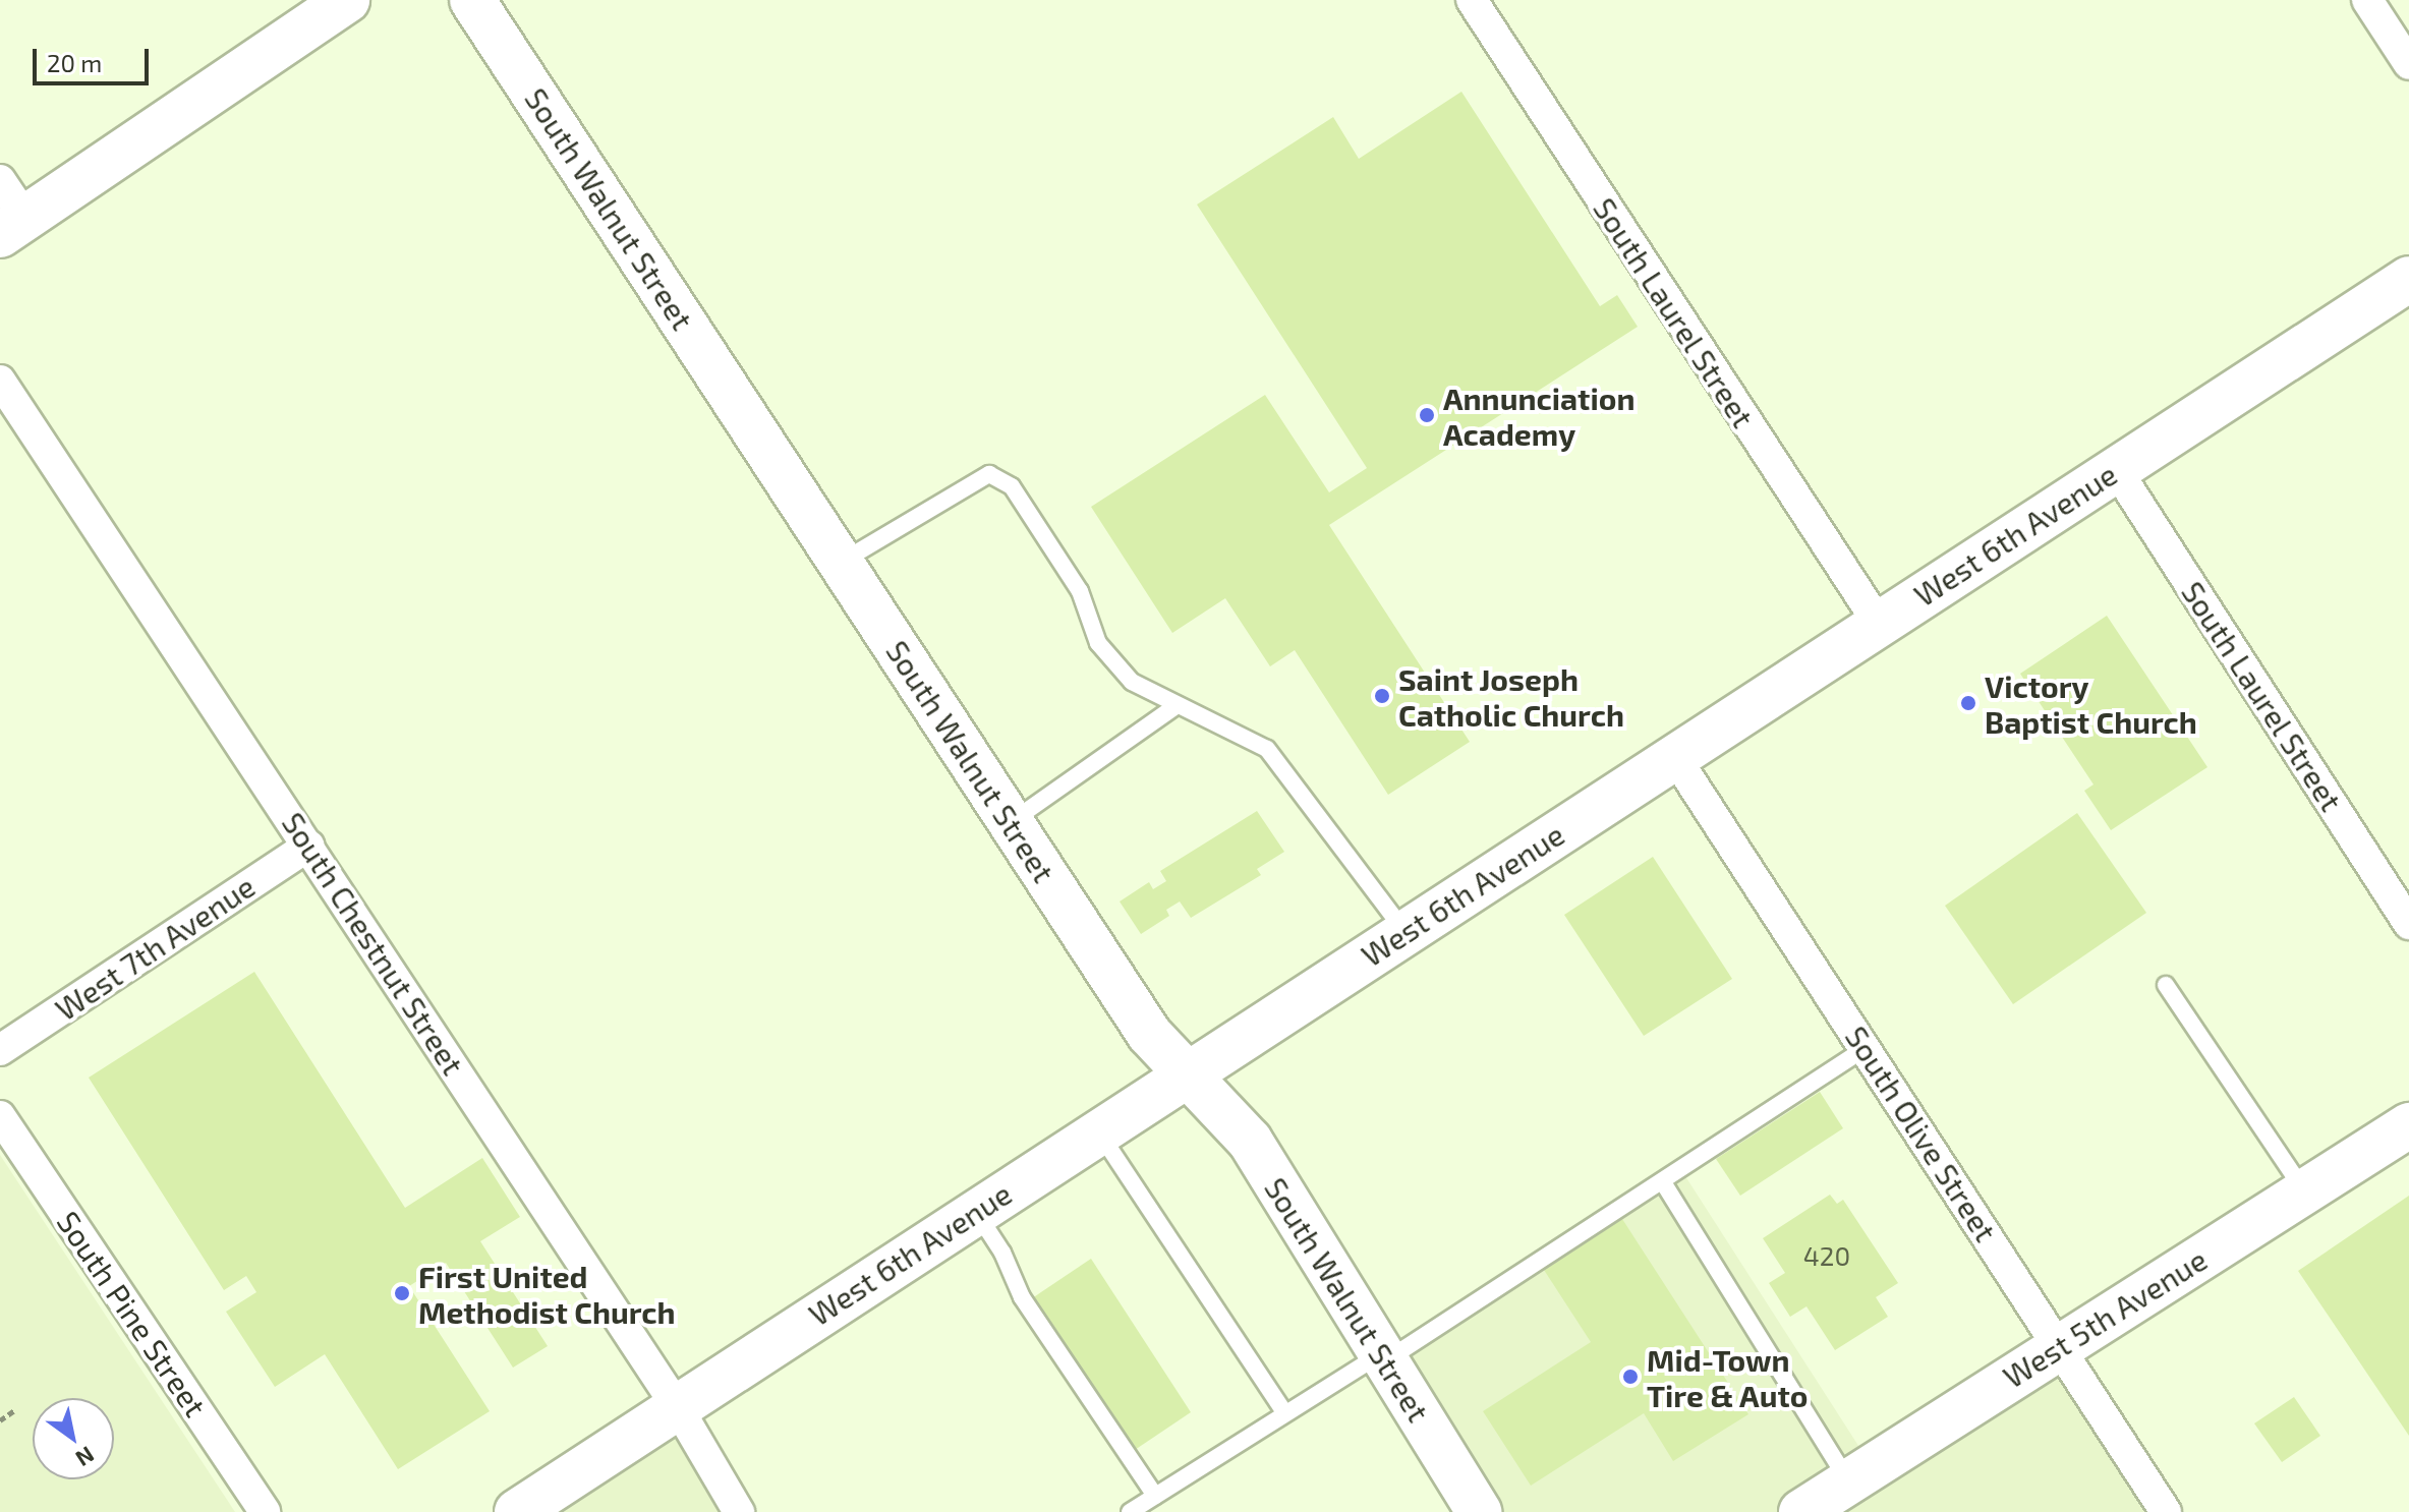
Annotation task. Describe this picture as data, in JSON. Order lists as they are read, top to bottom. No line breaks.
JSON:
{"streets":{"main road":["South Walnut Street","West 6th Avenue","West 5th Avenue"],"street":["South Laurel Street","South Chestnut Street","West 7th Avenue","South Olive Street","South Pine Street"]},"crossings":[["South Walnut Street","West 6th Avenue"],["South Laurel Street","West 6th Avenue"],["West 6th Avenue","South Chestnut Street"],["West 6th Avenue","South Olive Street"],["South Chestnut Street","West 7th Avenue"],["South Olive Street","West 5th Avenue"]],"places":["Annunciation Academy","Saint Joseph Catholic Church","Victory Baptist Church","First United Methodist Church","Mid-Town Tire & Auto"],"house_numbers":["420"],"scale_bar":"20 m","north":"bottom right"}
